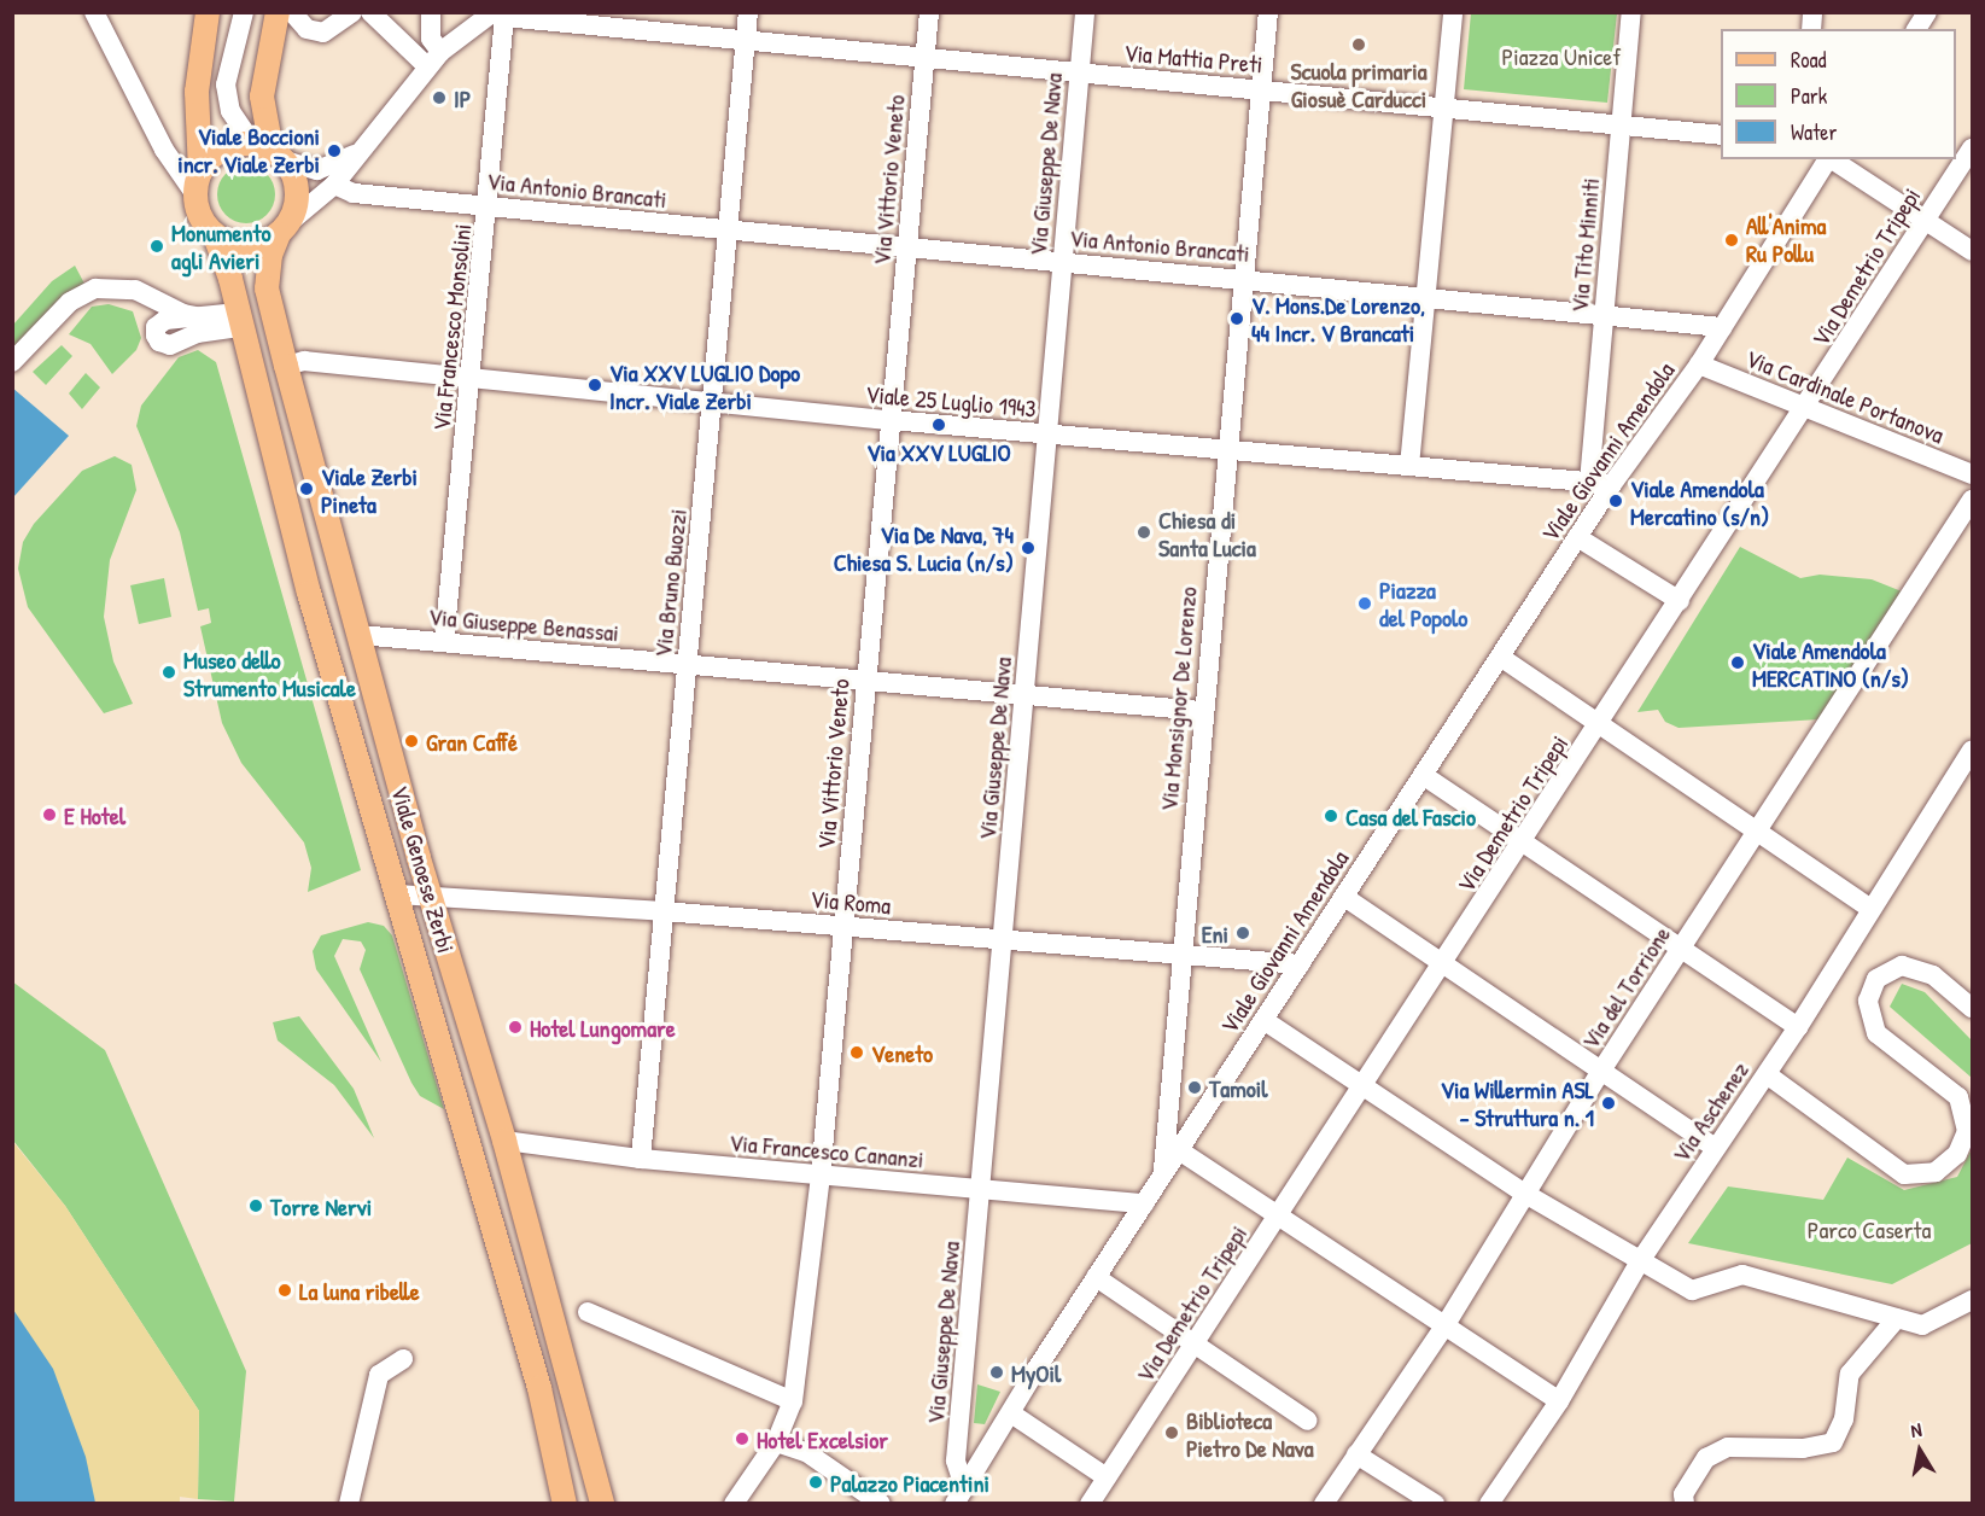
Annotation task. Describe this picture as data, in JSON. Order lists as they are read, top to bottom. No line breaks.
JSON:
{"streets":{"main road":["Viale Genoese Zerbi"],"street":["Via Mattia Preti","Via Giuseppe De Nava","Via Vittorio Veneto","Via Antonio Brancati","Via Tito Minniti","Via Demetrio Tripepi","Via Francesco Monsolini","Via Cardinale Portanova","Viale 25 Luglio 1943","Viale Giovanni Amendola","Via Bruno Buozzi","Via Giuseppe Benassai","Via Monsignor De Lorenzo","Via Roma","Via del Torrione","Via Aschenez","Via Francesco Cananzi"]},"crossings":[["Via Mattia Preti","Via Giuseppe De Nava"],["Via Mattia Preti","Via Vittorio Veneto"],["Via Mattia Preti","Via Tito Minniti"],["Via Mattia Preti","Via Francesco Monsolini"],["Via Mattia Preti","Via Bruno Buozzi"],["Via Mattia Preti","Via Monsignor De Lorenzo"],["Via Giuseppe De Nava","Via Antonio Brancati"],["Via Giuseppe De Nava","Viale 25 Luglio 1943"],["Via Giuseppe De Nava","Viale Giovanni Amendola"],["Via Giuseppe De Nava","Via Giuseppe Benassai"],["Via Giuseppe De Nava","Via Roma"],["Via Giuseppe De Nava","Via Francesco Cananzi"],["Via Vittorio Veneto","Via Antonio Brancati"],["Via Vittorio Veneto","Viale 25 Luglio 1943"],["Via Vittorio Veneto","Via Giuseppe Benassai"],["Via Vittorio Veneto","Via Roma"],["Via Vittorio Veneto","Via Francesco Cananzi"],["Via Antonio Brancati","Via Tito Minniti"],["Via Antonio Brancati","Via Francesco Monsolini"],["Via Antonio Brancati","Viale Giovanni Amendola"],["Via Antonio Brancati","Via Bruno Buozzi"],["Via Antonio Brancati","Via Monsignor De Lorenzo"],["Via Tito Minniti","Viale 25 Luglio 1943"],["Via Demetrio Tripepi","Via Cardinale Portanova"],["Via Francesco Monsolini","Viale 25 Luglio 1943"],["Via Francesco Monsolini","Via Giuseppe Benassai"],["Via Cardinale Portanova","Viale Giovanni Amendola"],["Viale 25 Luglio 1943","Viale Giovanni Amendola"],["Viale 25 Luglio 1943","Via Bruno Buozzi"],["Viale 25 Luglio 1943","Via Monsignor De Lorenzo"],["Viale 25 Luglio 1943","Viale Genoese Zerbi"],["Viale Giovanni Amendola","Via Monsignor De Lorenzo"],["Viale Giovanni Amendola","Via Roma"],["Viale Giovanni Amendola","Via Francesco Cananzi"],["Via Bruno Buozzi","Via Giuseppe Benassai"],["Via Bruno Buozzi","Via Roma"],["Via Bruno Buozzi","Via Francesco Cananzi"],["Via Giuseppe Benassai","Via Monsignor De Lorenzo"],["Via Giuseppe Benassai","Viale Genoese Zerbi"],["Via Monsignor De Lorenzo","Via Roma"],["Viale Genoese Zerbi","Via Roma"],["Viale Genoese Zerbi","Via Francesco Cananzi"]],"parks":["Piazza Unicef","Parco Caserta"],"places":["Scuola primaria Giosuè Carducci","IP","Viale Boccioni incr. Viale Zerbi","All'Anima Ru Pollu","Monumento agli Avieri","V. Mons.De Lorenzo, 44 Incr. V Brancati","Via XXV LUGLIO Dopo Incr. Viale Zerbi","Via XXV LUGLIO","Viale Zerbi Pineta","Viale Amendola Mercatino (s/n)","Chiesa di Santa Lucia","Via De Nava, 74 Chiesa S. Lucia (n/s)","Piazza del Popolo","Viale Amendola MERCATINO (n/s)","Museo dello Strumento Musicale","Gran Caffé","E Hotel","Casa del Fascio","Eni","Hotel Lungomare","Veneto","Tamoil","Via Willermin ASL - Struttura n. 1","Torre Nervi","La luna ribelle","MyOil","Biblioteca Pietro De Nava","Hotel Excelsior","Palazzo Piacentini"],"legend":["Road","Park","Water"],"north":"top"}
